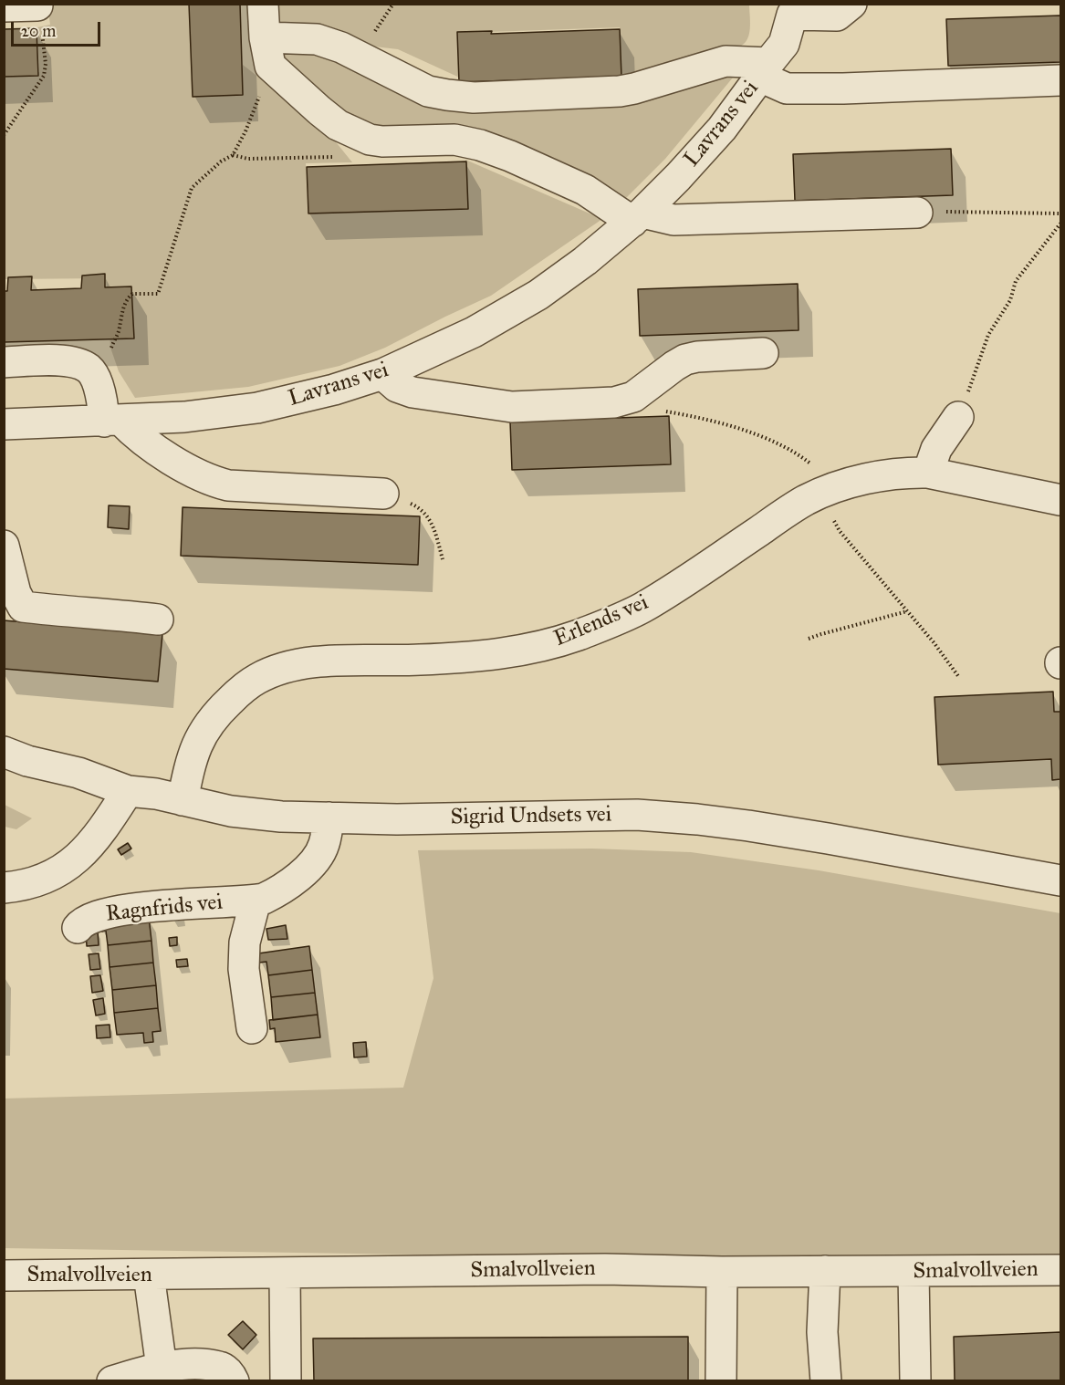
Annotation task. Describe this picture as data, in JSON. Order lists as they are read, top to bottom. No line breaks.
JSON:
{"streets":{"street":["Lavrans vei","Erlends vei","Sigrid Undsets vei","Ragnfrids vei","Smalvollveien"]},"crossings":[["Erlends vei","Sigrid Undsets vei"],["Sigrid Undsets vei","Ragnfrids vei"]],"scale_bar":"20 m"}
